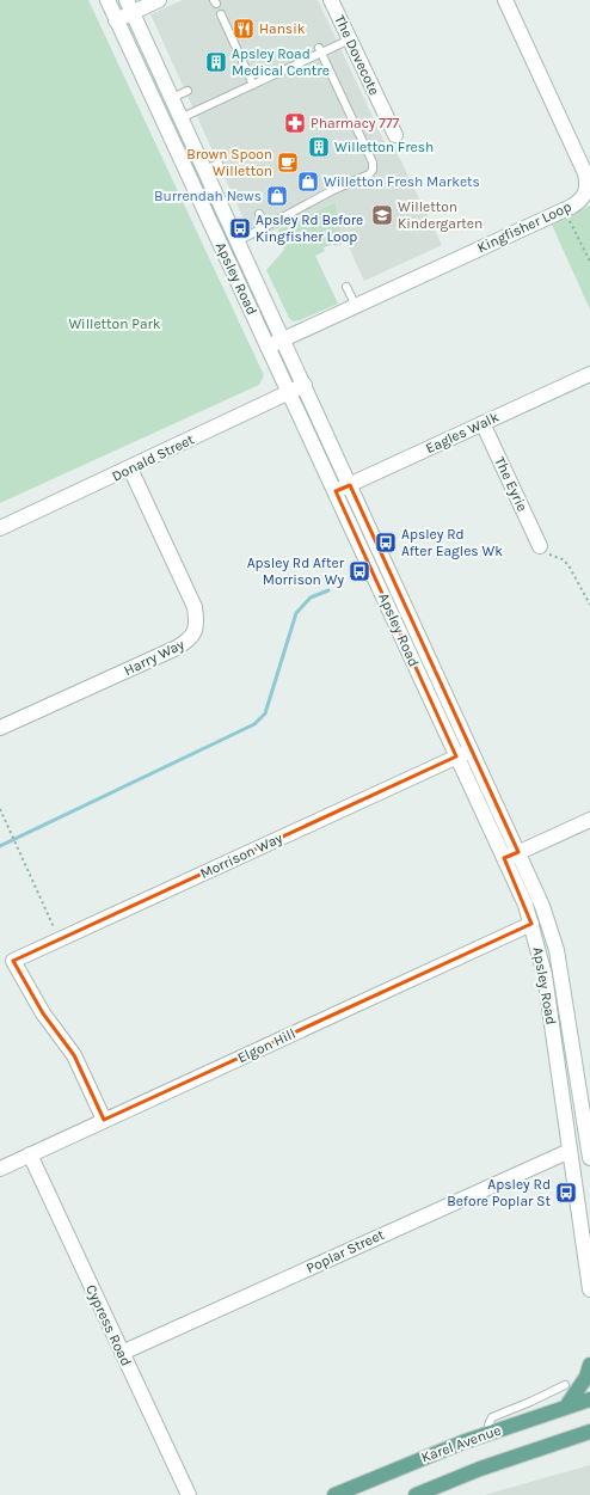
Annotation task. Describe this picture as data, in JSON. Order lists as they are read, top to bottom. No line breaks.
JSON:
{"streets":{"main road":["Karel Avenue"],"street":["The Dovecote","Kingfisher Loop","Apsley Road","Eagles Walk","Donald Street","The Eyrie","Harry Way","Morrison Way","Elgon Hill","Poplar Street","Cypress Road"]},"crossings":[["Kingfisher Loop","Apsley Road"],["Apsley Road","Eagles Walk"],["Apsley Road","Donald Street"],["Apsley Road","Morrison Way"],["Apsley Road","Elgon Hill"],["Apsley Road","Poplar Street"],["Eagles Walk","The Eyrie"],["Donald Street","Harry Way"],["Morrison Way","Elgon Hill"],["Elgon Hill","Cypress Road"],["Poplar Street","Cypress Road"]],"parks":["Willetton Park"],"places":{"restaurant":["Hansik"],"building":["Apsley Road Medical Centre","Willetton Fresh"],"pharmacy":["Pharmacy 777"],"cafe":["Brown Spoon Willetton"],"shop":["Willetton Fresh Markets","Burrendah News"],"school or university":["Willetton Kindergarten"],"bus stop":["Apsley Rd Before Kingfisher Loop","Apsley Rd After Eagles Wk","Apsley Rd After Morrison Wy","Apsley Rd Before Poplar St"]}}
